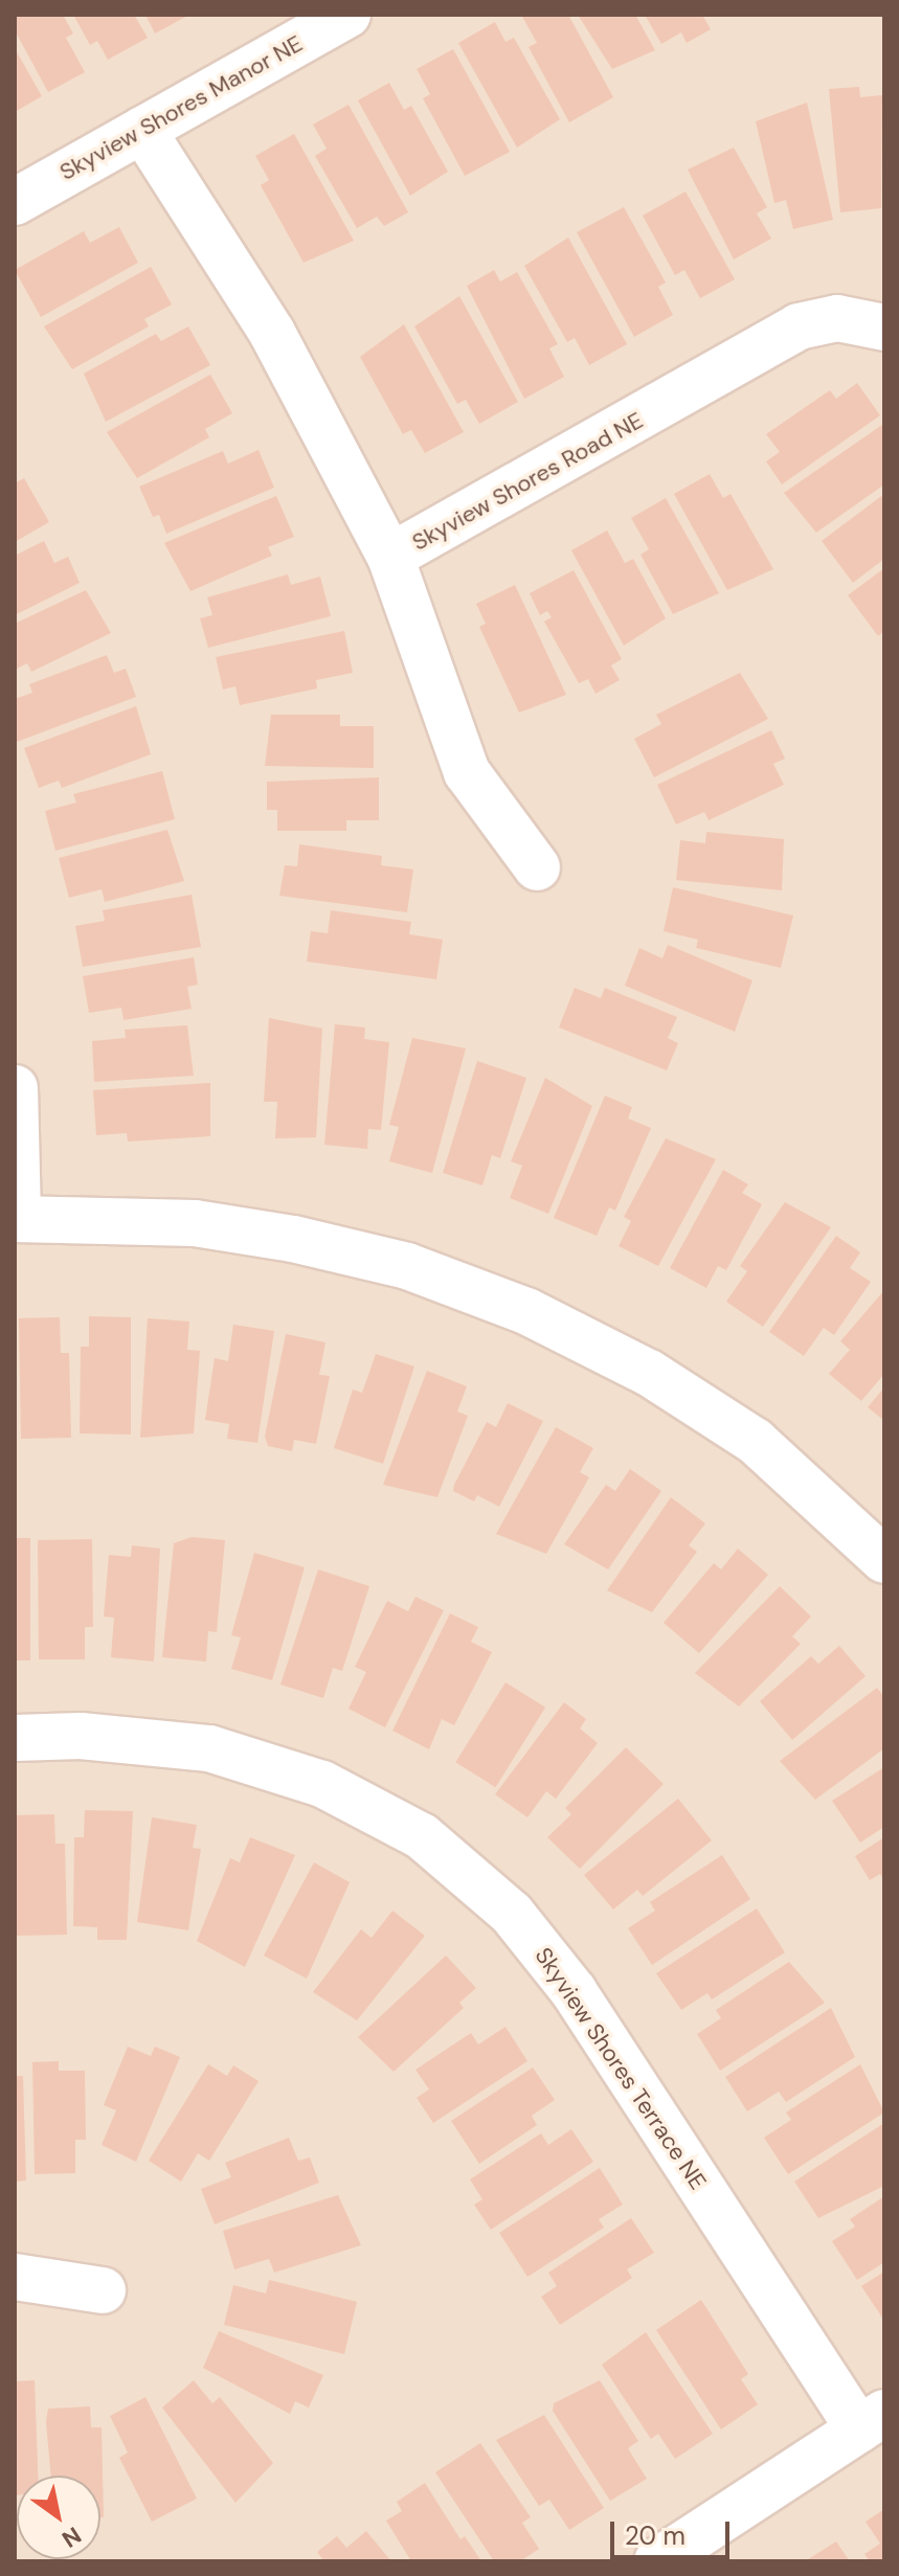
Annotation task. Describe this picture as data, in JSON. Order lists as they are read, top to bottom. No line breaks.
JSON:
{"streets":{"street":["Skyview Shores Manor NE","Skyview Shores Road NE","Skyview Shores Terrace NE"]},"crossings":[["Skyview Shores Manor NE","Skyview Shores Road NE"]],"scale_bar":"20 m","north":"bottom right"}
